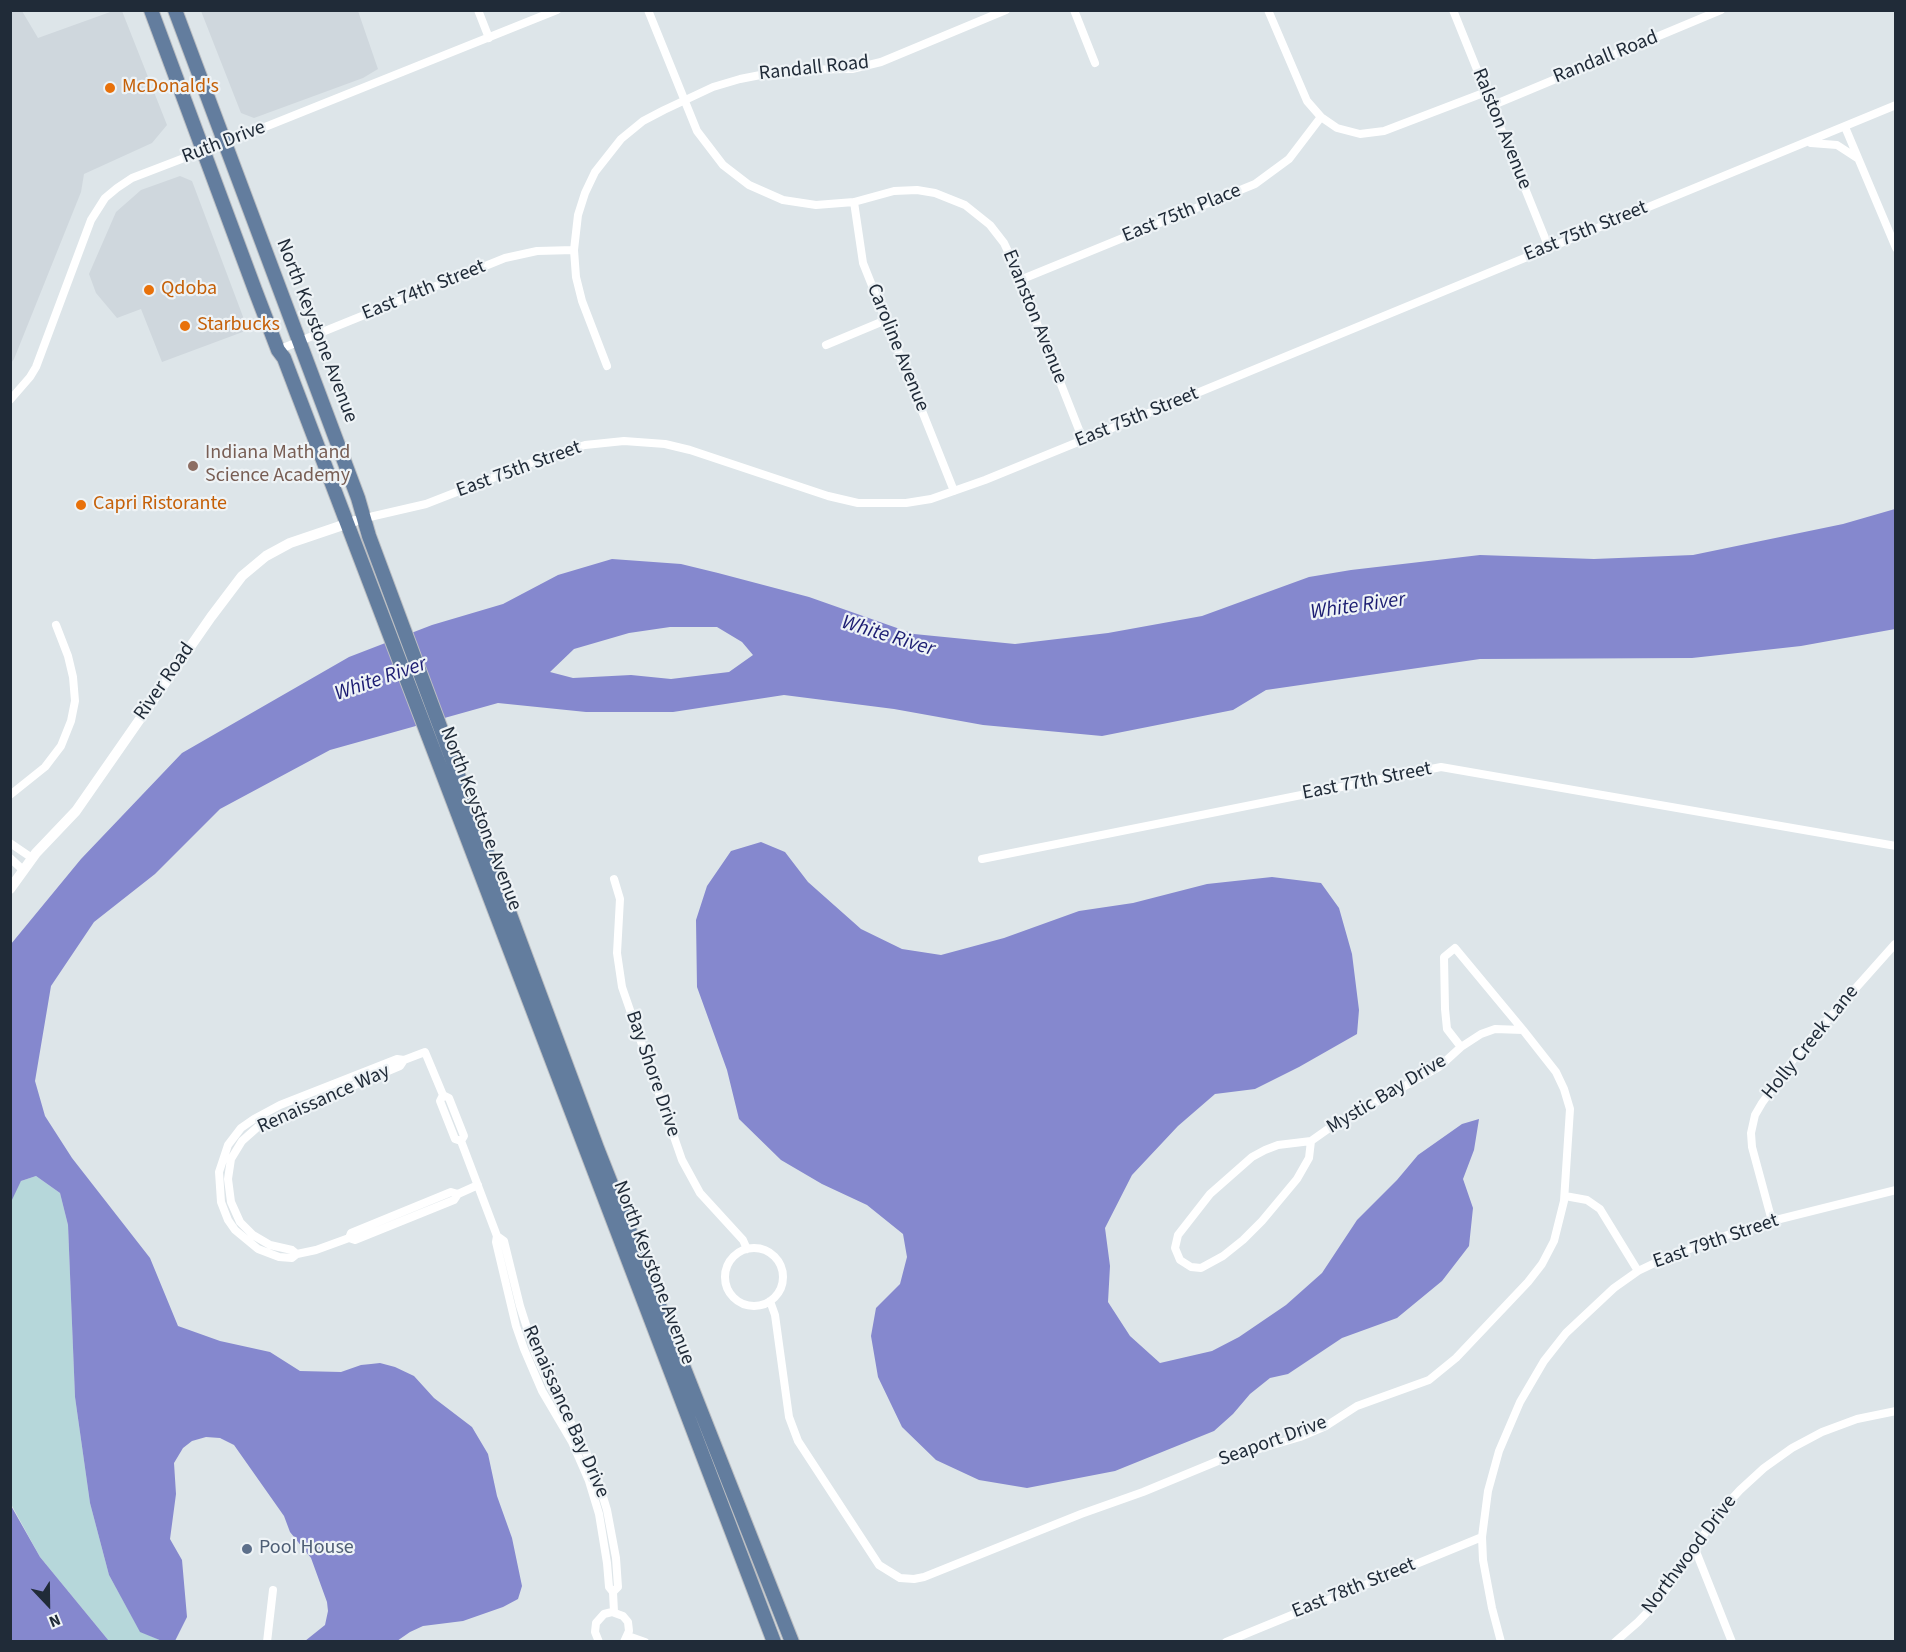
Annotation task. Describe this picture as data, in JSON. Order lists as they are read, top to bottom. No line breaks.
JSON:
{"streets":{"main road":["North Keystone Avenue"],"street":["Randall Road","Ralston Avenue","Ruth Drive","East 75th Place","East 75th Street","East 74th Street","Evanston Avenue","Caroline Avenue","River Road","East 77th Street","Holly Creek Lane","Bay Shore Drive","Mystic Bay Drive","Renaissance Way","East 79th Street","Renaissance Bay Drive","Seaport Drive","Northwood Drive","East 78th Street"]},"crossings":[["Randall Road","Ralston Avenue"],["Randall Road","East 74th Street"],["Randall Road","Evanston Avenue"],["Ralston Avenue","East 75th Street"],["Ruth Drive","North Keystone Avenue"],["East 75th Place","Evanston Avenue"],["East 75th Street","Evanston Avenue"],["East 75th Street","North Keystone Avenue"],["East 75th Street","Caroline Avenue"],["East 75th Street","River Road"],["East 74th Street","North Keystone Avenue"],["Evanston Avenue","Caroline Avenue"],["North Keystone Avenue","River Road"],["Holly Creek Lane","East 79th Street"],["Bay Shore Drive","Seaport Drive"],["Mystic Bay Drive","Seaport Drive"],["Renaissance Way","Renaissance Bay Drive"],["East 79th Street","East 78th Street"]],"water":["White River"],"places":["McDonald's","Qdoba","Starbucks","Indiana Math and Science Academy","Capri Ristorante","Pool House"],"north":"bottom"}
